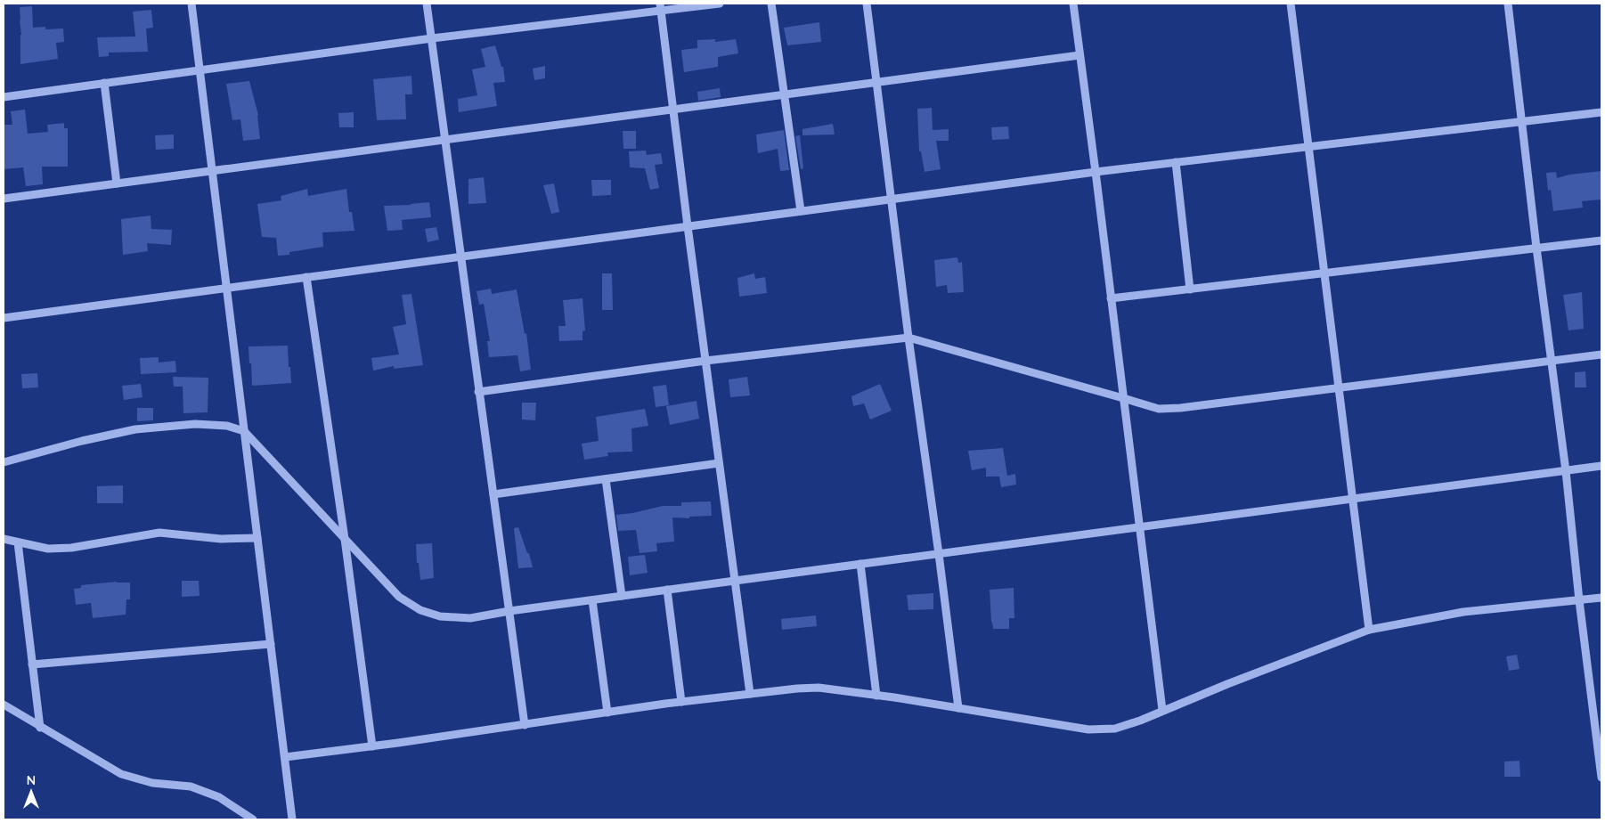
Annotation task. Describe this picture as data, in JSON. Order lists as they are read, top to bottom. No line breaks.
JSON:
{"north":"top"}
